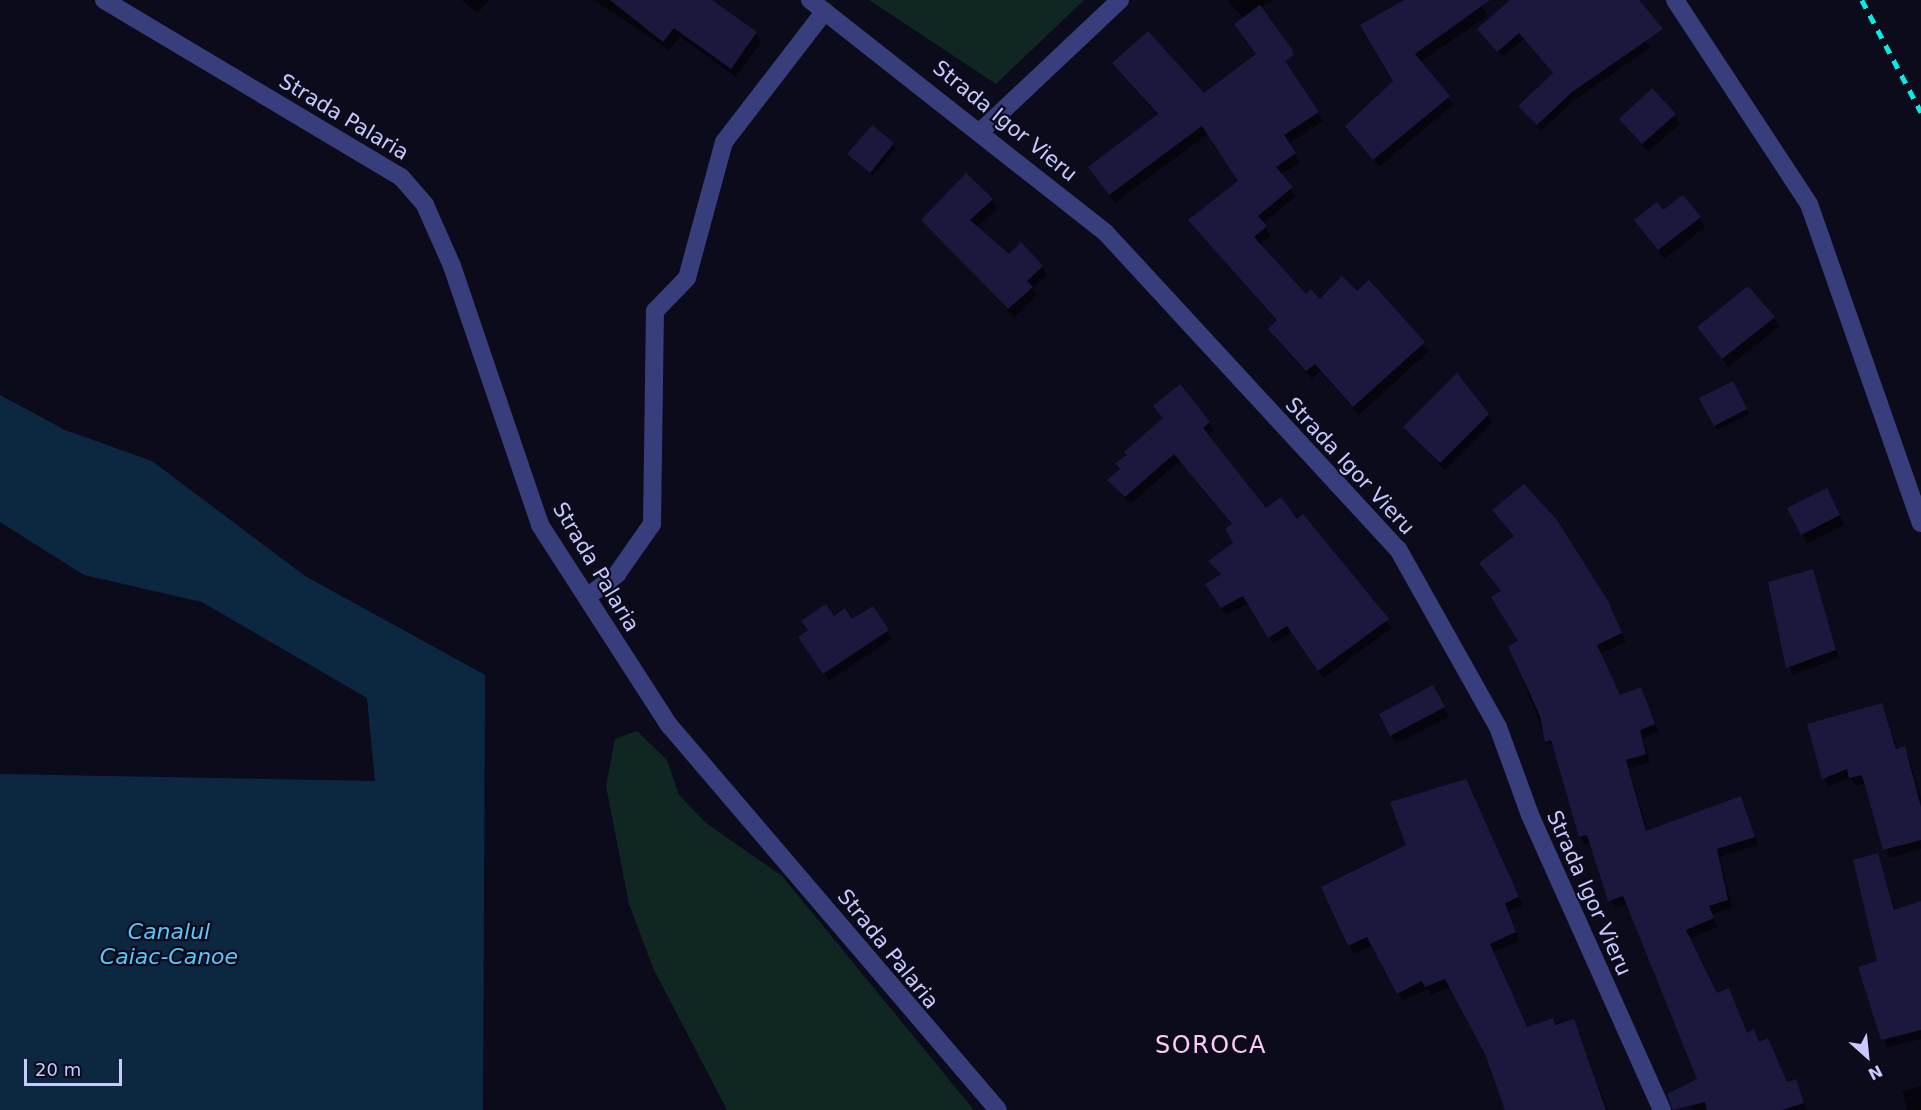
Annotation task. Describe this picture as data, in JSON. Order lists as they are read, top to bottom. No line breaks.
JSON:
{"streets":{"street":["Strada Palaria","Strada Igor Vieru"]},"districts":["SOROCA"],"water":["Canalul Caiac-Canoe"],"scale_bar":"20 m","north":"bottom right"}
